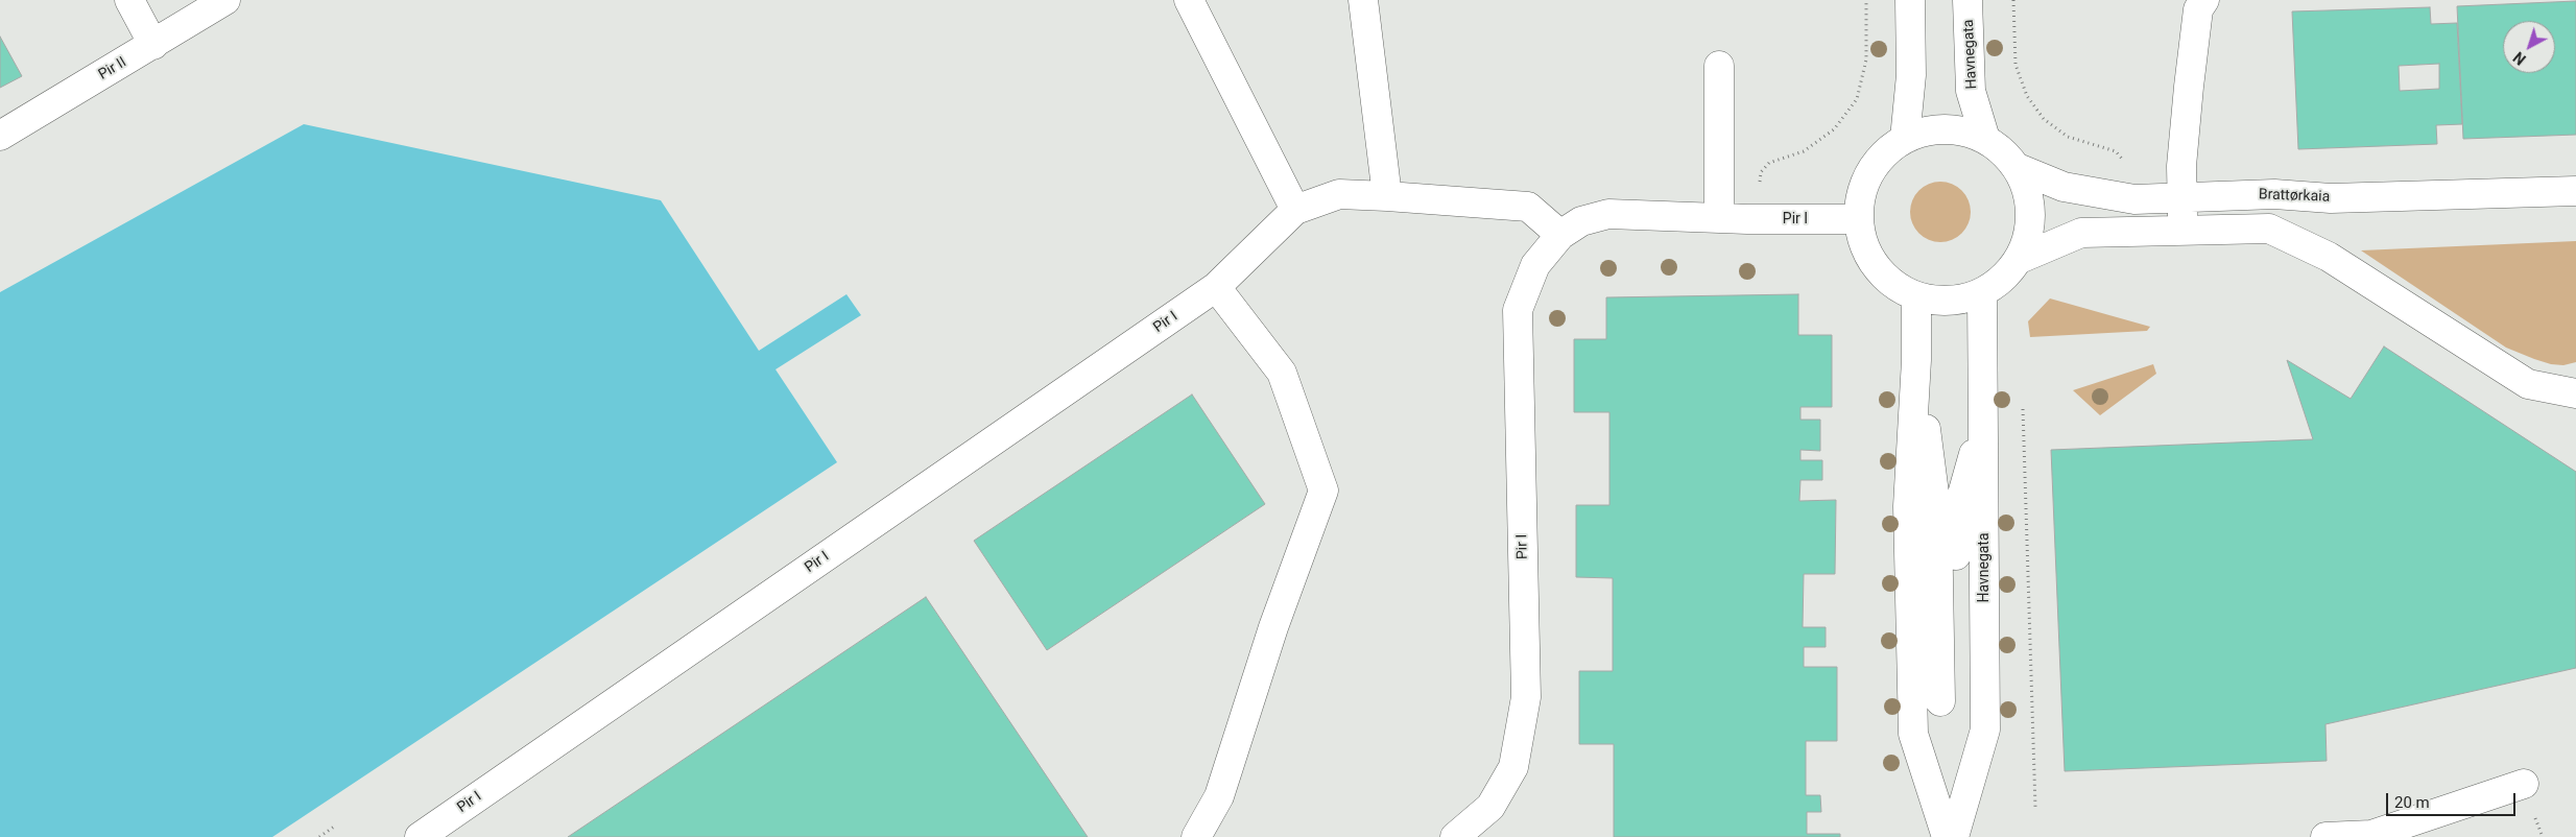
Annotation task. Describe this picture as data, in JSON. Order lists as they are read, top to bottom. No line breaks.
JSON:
{"streets":{"street":["Havnegata","Pir II","Brattørkaia","Pir I"]},"crossings":[["Havnegata","Brattørkaia"],["Havnegata","Pir I"],["Brattørkaia","Pir I"]],"scale_bar":"20 m","north":"bottom left"}
